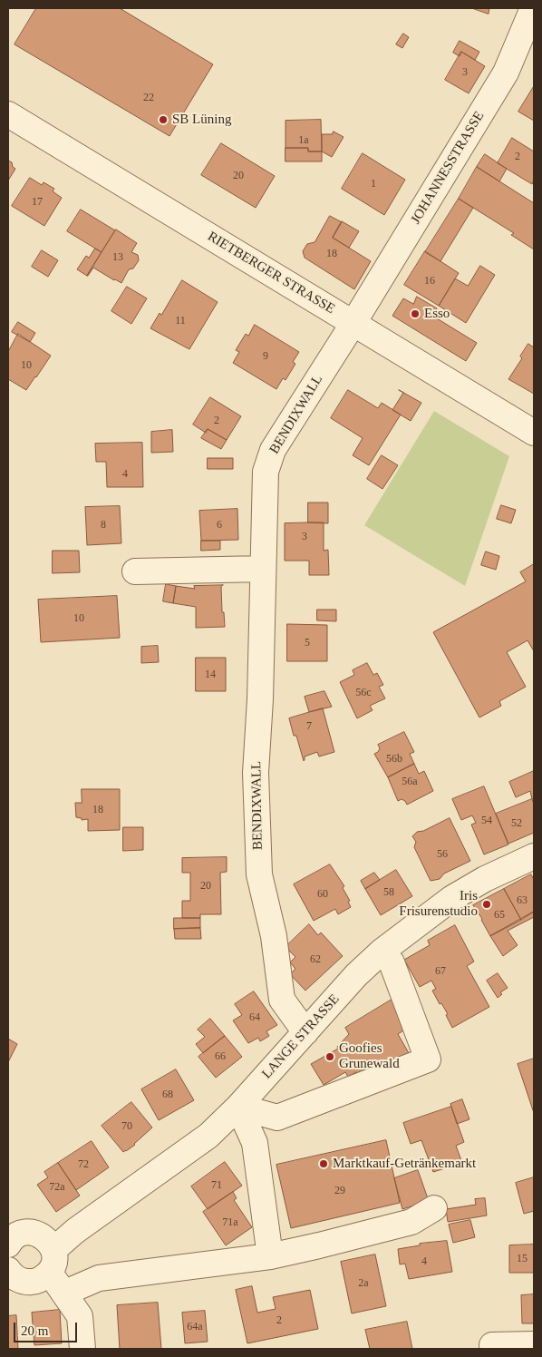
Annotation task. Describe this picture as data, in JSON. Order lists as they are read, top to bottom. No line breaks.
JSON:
{"streets":{"street":["JOHANNESSTRASSE","RIETBERGER STRASSE","BENDIXWALL","LANGE STRASSE"]},"crossings":[["JOHANNESSTRASSE","RIETBERGER STRASSE"],["JOHANNESSTRASSE","BENDIXWALL"],["RIETBERGER STRASSE","BENDIXWALL"],["BENDIXWALL","LANGE STRASSE"]],"places":["SB Lüning","Esso","Iris Frisurenstudio","Goofies Grunewald","Marktkauf-Getränkemarkt"],"house_numbers":["3","22","1a","2","20","1","17","18","13","16","11","9","10","2","4","8","6","3","10","5","14","56c","7","56b","56a","18","54","52","56","20","58","60","63","65","62","67","64","66","68","70","72","71","72a","29","71a","15","4","2a","2","64a"],"scale_bar":"20 m"}
